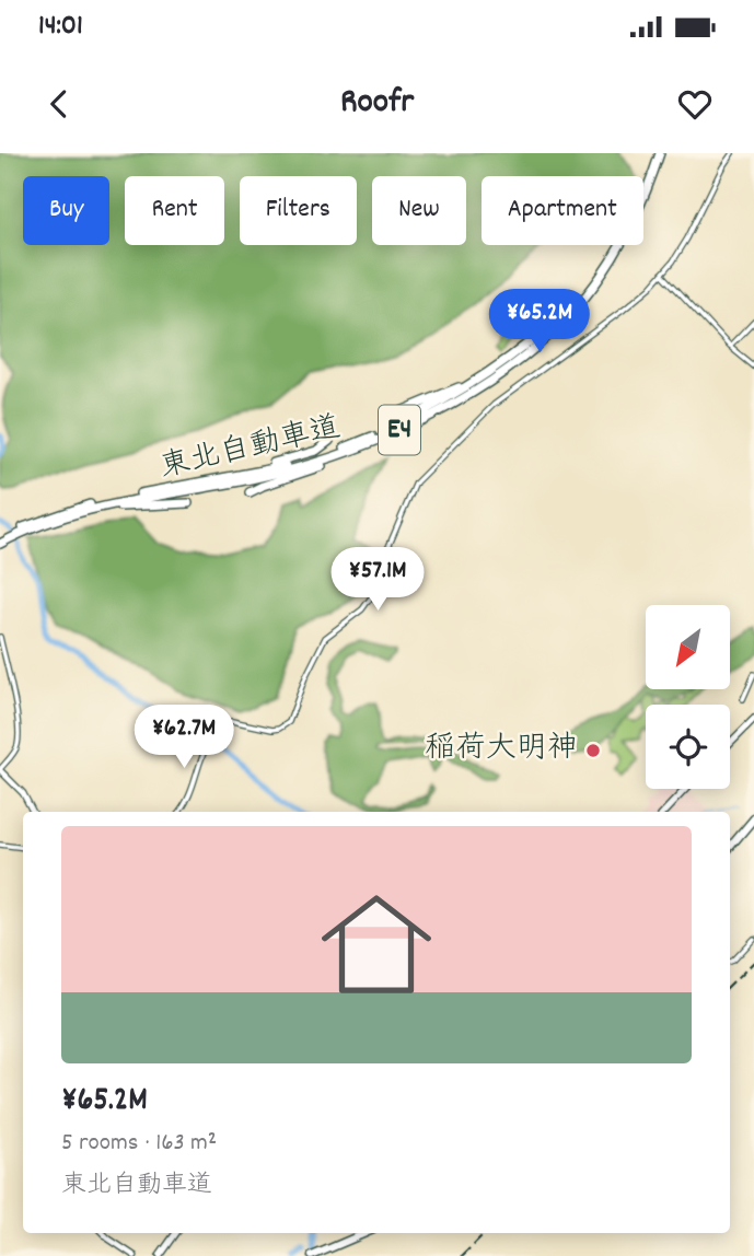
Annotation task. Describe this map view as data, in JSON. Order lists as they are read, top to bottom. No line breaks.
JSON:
{"streets":{"highway":["E4","東北自動車道"]},"places":["稲荷大明神"],"north":"bottom left","page":{"status":"14:01","header":"Roofr","chip":["Buy","Rent","Filters","New","Apartment"],"price":["¥65.2M","¥57.1M","¥62.7M"],"list":[{"name":"¥65.2M","note":"5 rooms · 163 m² · 東北自動車道"}]}}
